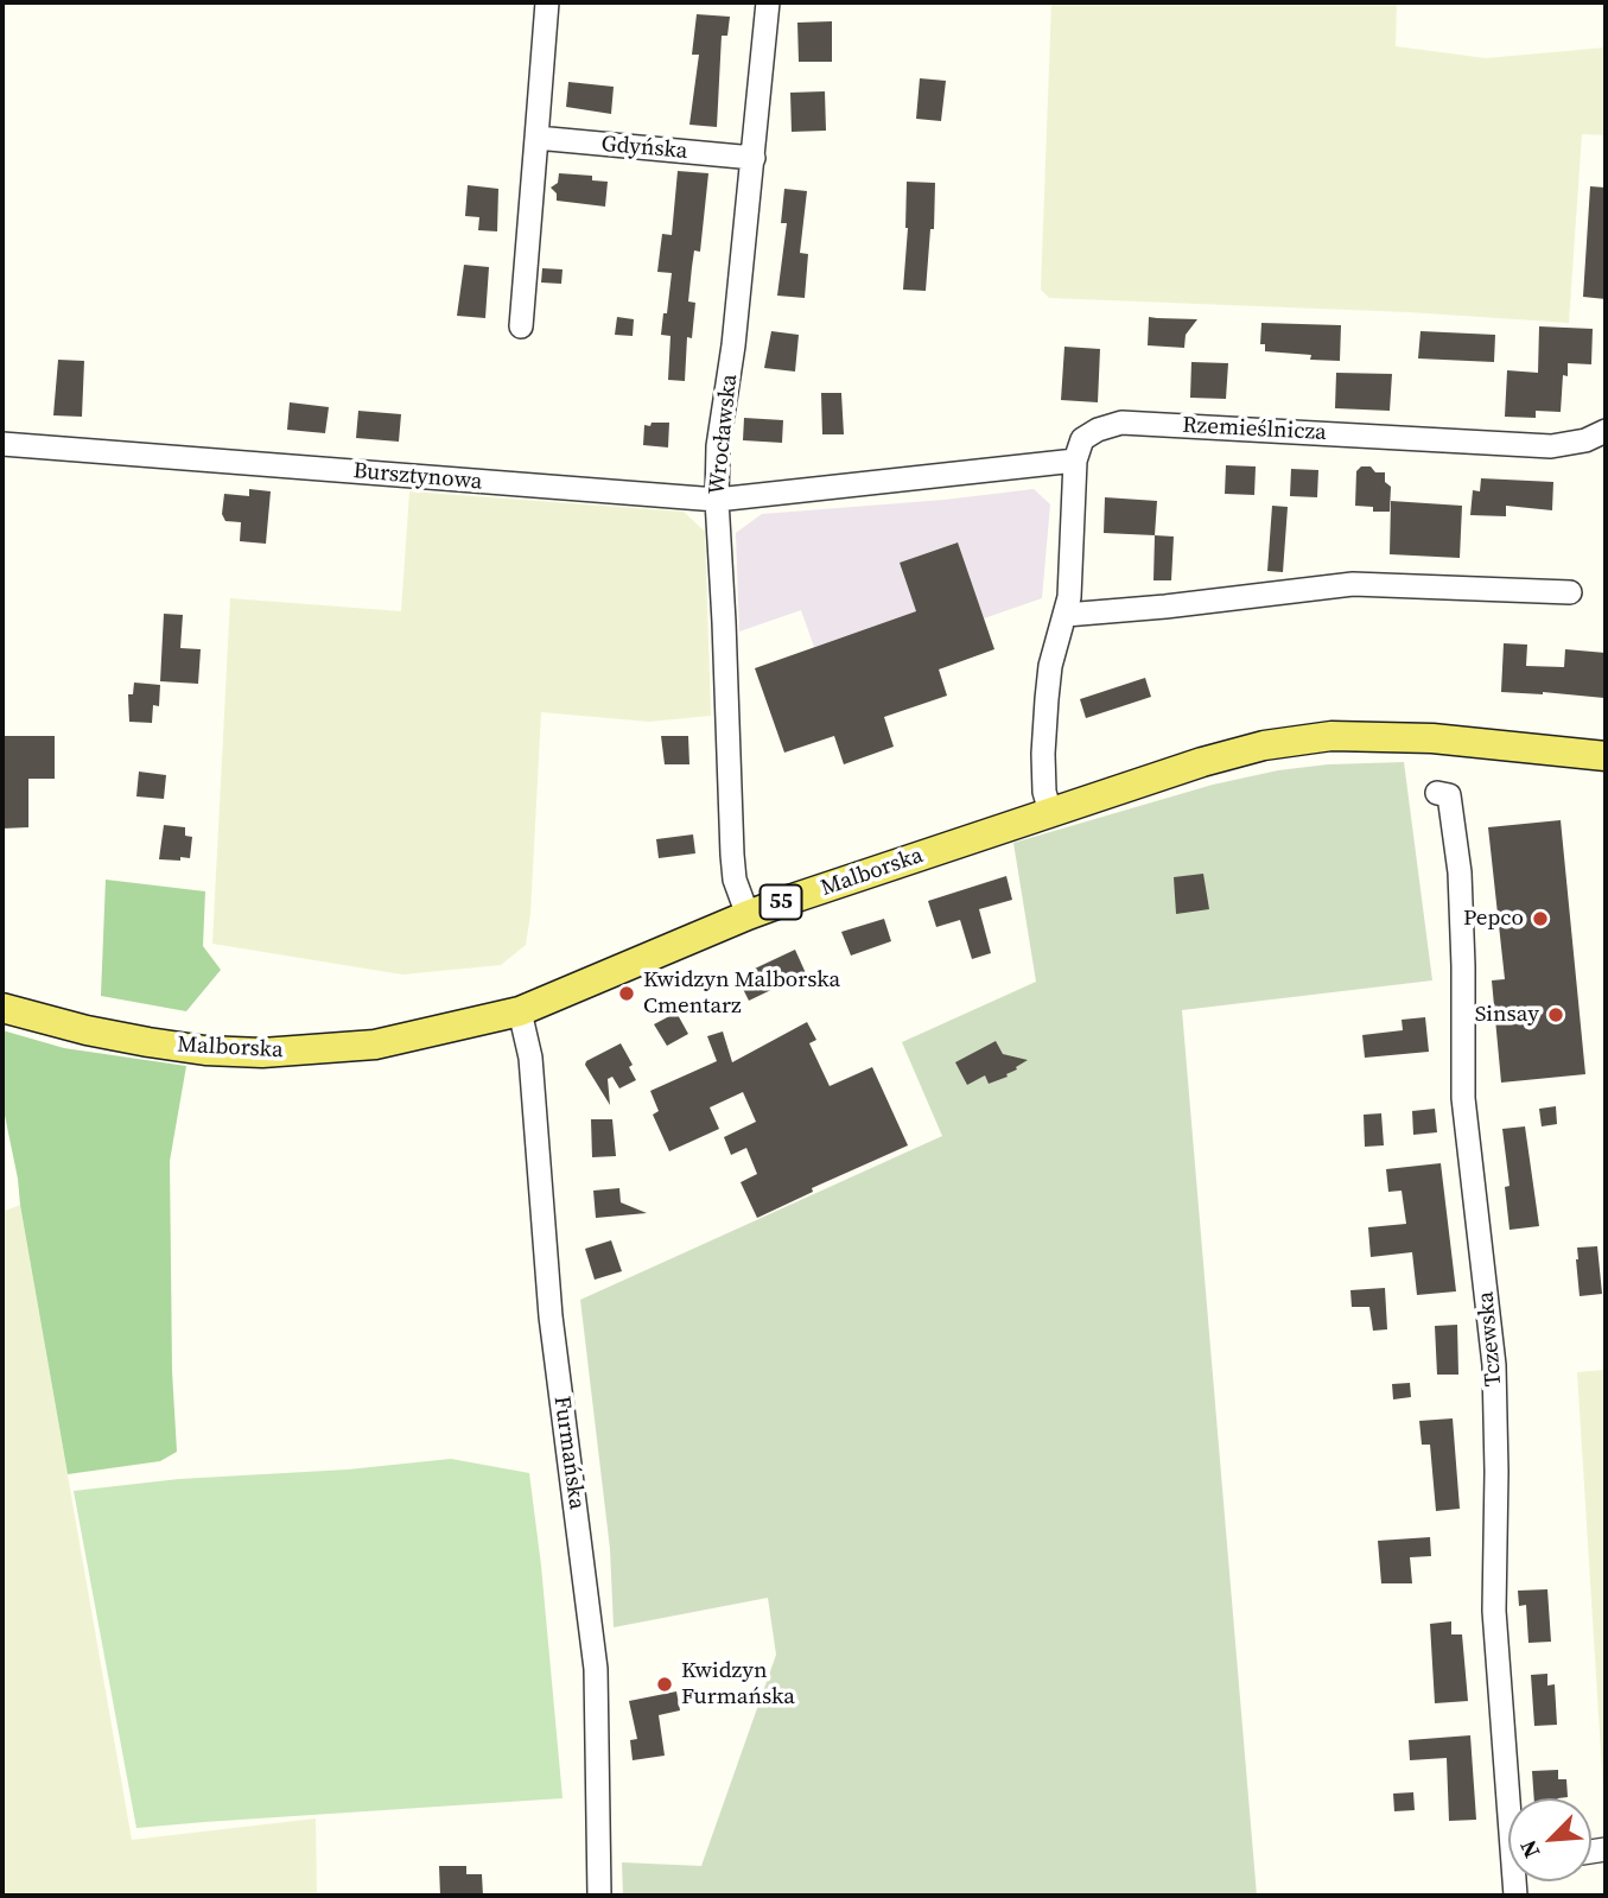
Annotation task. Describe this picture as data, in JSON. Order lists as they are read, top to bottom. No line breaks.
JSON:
{"streets":{"main road":["Malborska","55"],"street":["Gdyńska","Rzemieślnicza","Wrocławska","Bursztynowa","Tczewska","Furmańska"]},"crossings":[["Gdyńska","Wrocławska"],["Rzemieślnicza","Bursztynowa"],["Wrocławska","Bursztynowa"],["Wrocławska","Malborska"],["Malborska","Furmańska"]],"places":["Pepco","Kwidzyn Malborska Cmentarz","Sinsay","Kwidzyn Furmańska"],"north":"bottom left"}
